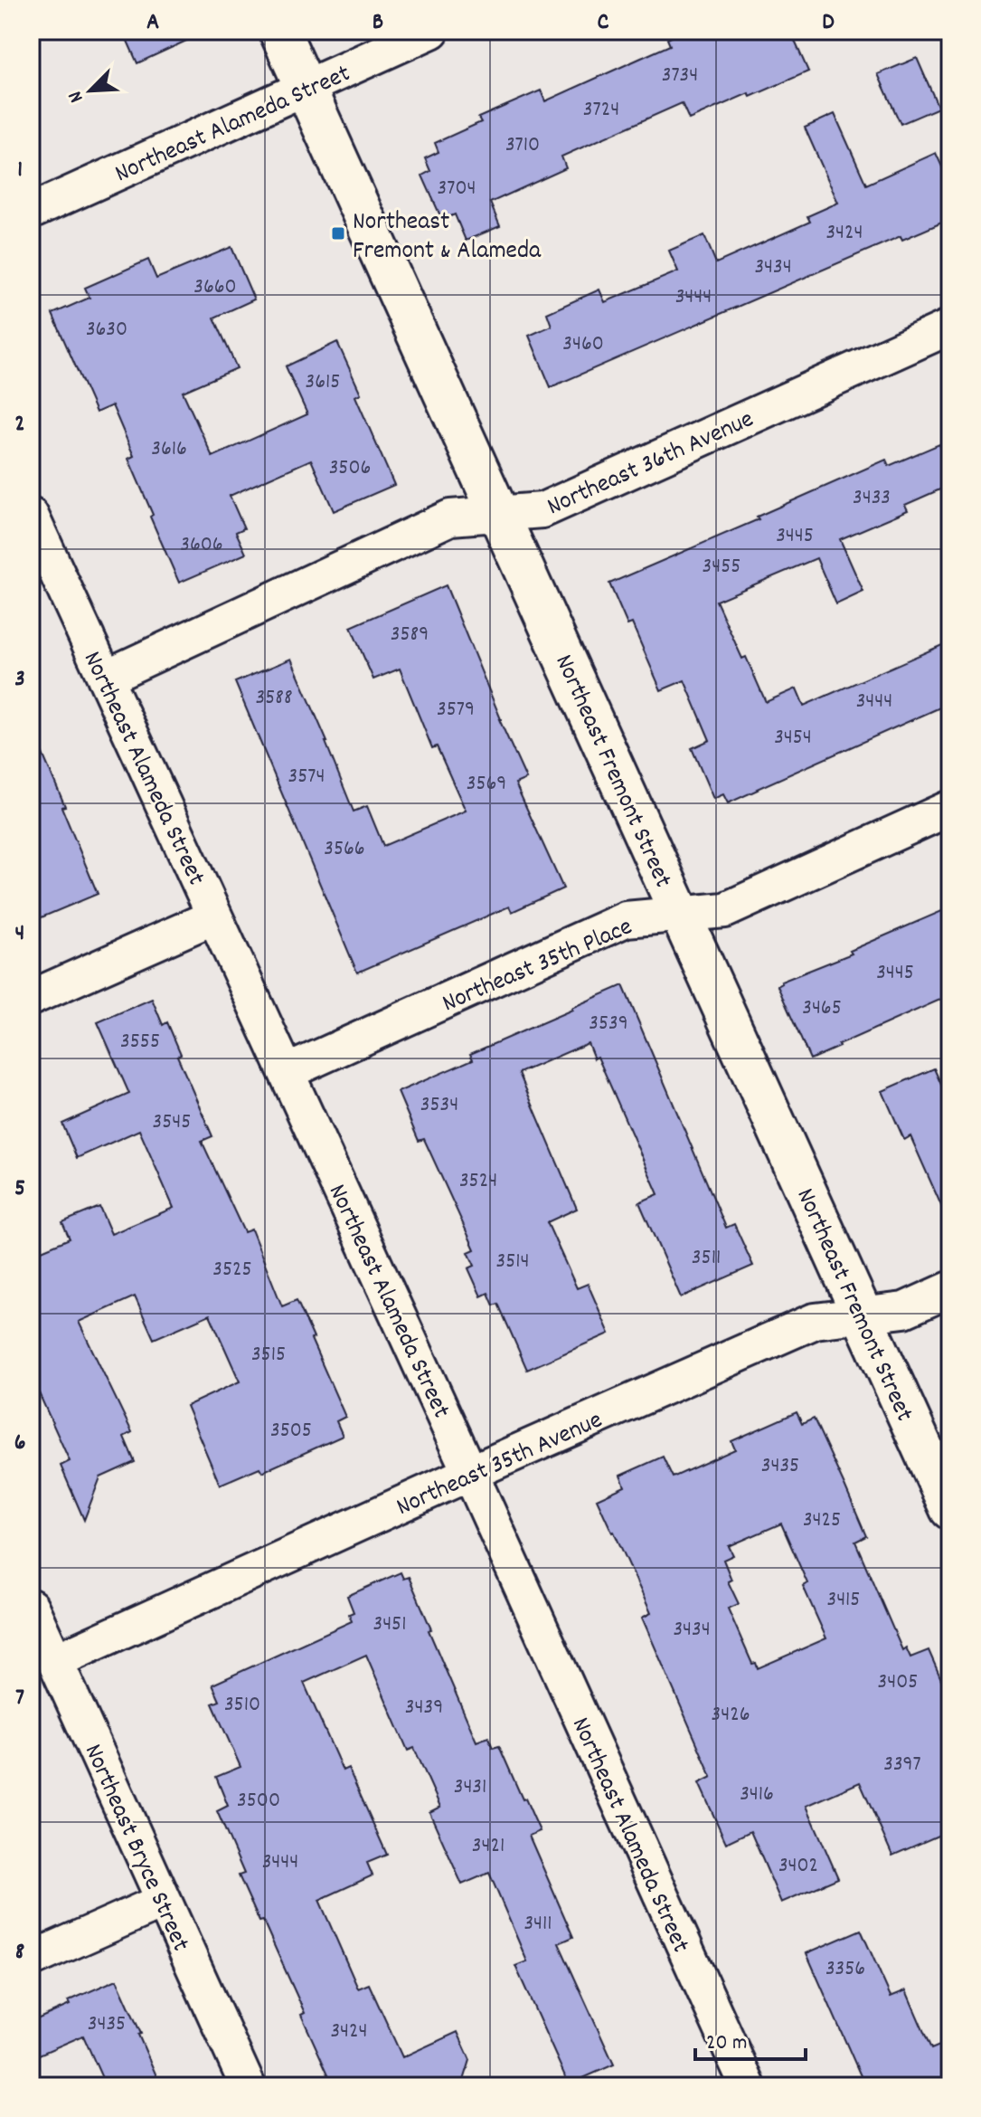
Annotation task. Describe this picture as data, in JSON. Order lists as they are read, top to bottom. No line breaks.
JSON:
{"streets":{"main road":["Northeast Fremont Street"],"street":["Northeast Alameda Street","Northeast 36th Avenue","Northeast 35th Place","Northeast 35th Avenue","Northeast Bryce Street"]},"crossings":[["Northeast Alameda Street","Northeast 36th Avenue"],["Northeast Alameda Street","Northeast Fremont Street"],["Northeast Alameda Street","Northeast 35th Place"],["Northeast Alameda Street","Northeast 35th Avenue"],["Northeast 36th Avenue","Northeast Fremont Street"],["Northeast Fremont Street","Northeast 35th Place"],["Northeast Fremont Street","Northeast 35th Avenue"],["Northeast 35th Avenue","Northeast Bryce Street"]],"places":{"transit":["Northeast Fremont & Alameda"]},"house_numbers":["3734","3724","3710","3704","3424","3434","3660","3444","3630","3460","3615","3616","3506","3433","3445","3606","3455","3589","3588","3444","3579","3454","3574","3569","3566","3445","3465","3539","3555","3534","3545","3524","3511","3514","3525","3515","3505","3435","3425","3415","3451","3434","3405","3510","3439","3426","3397","3431","3416","3500","3421","3444","3402","3411","3356","3435","3424"],"scale_bar":"20 m","north":"bottom left","grid":{"columns":["A","B","C","D"],"rows":["1","2","3","4","5","6","7","8"]}}
